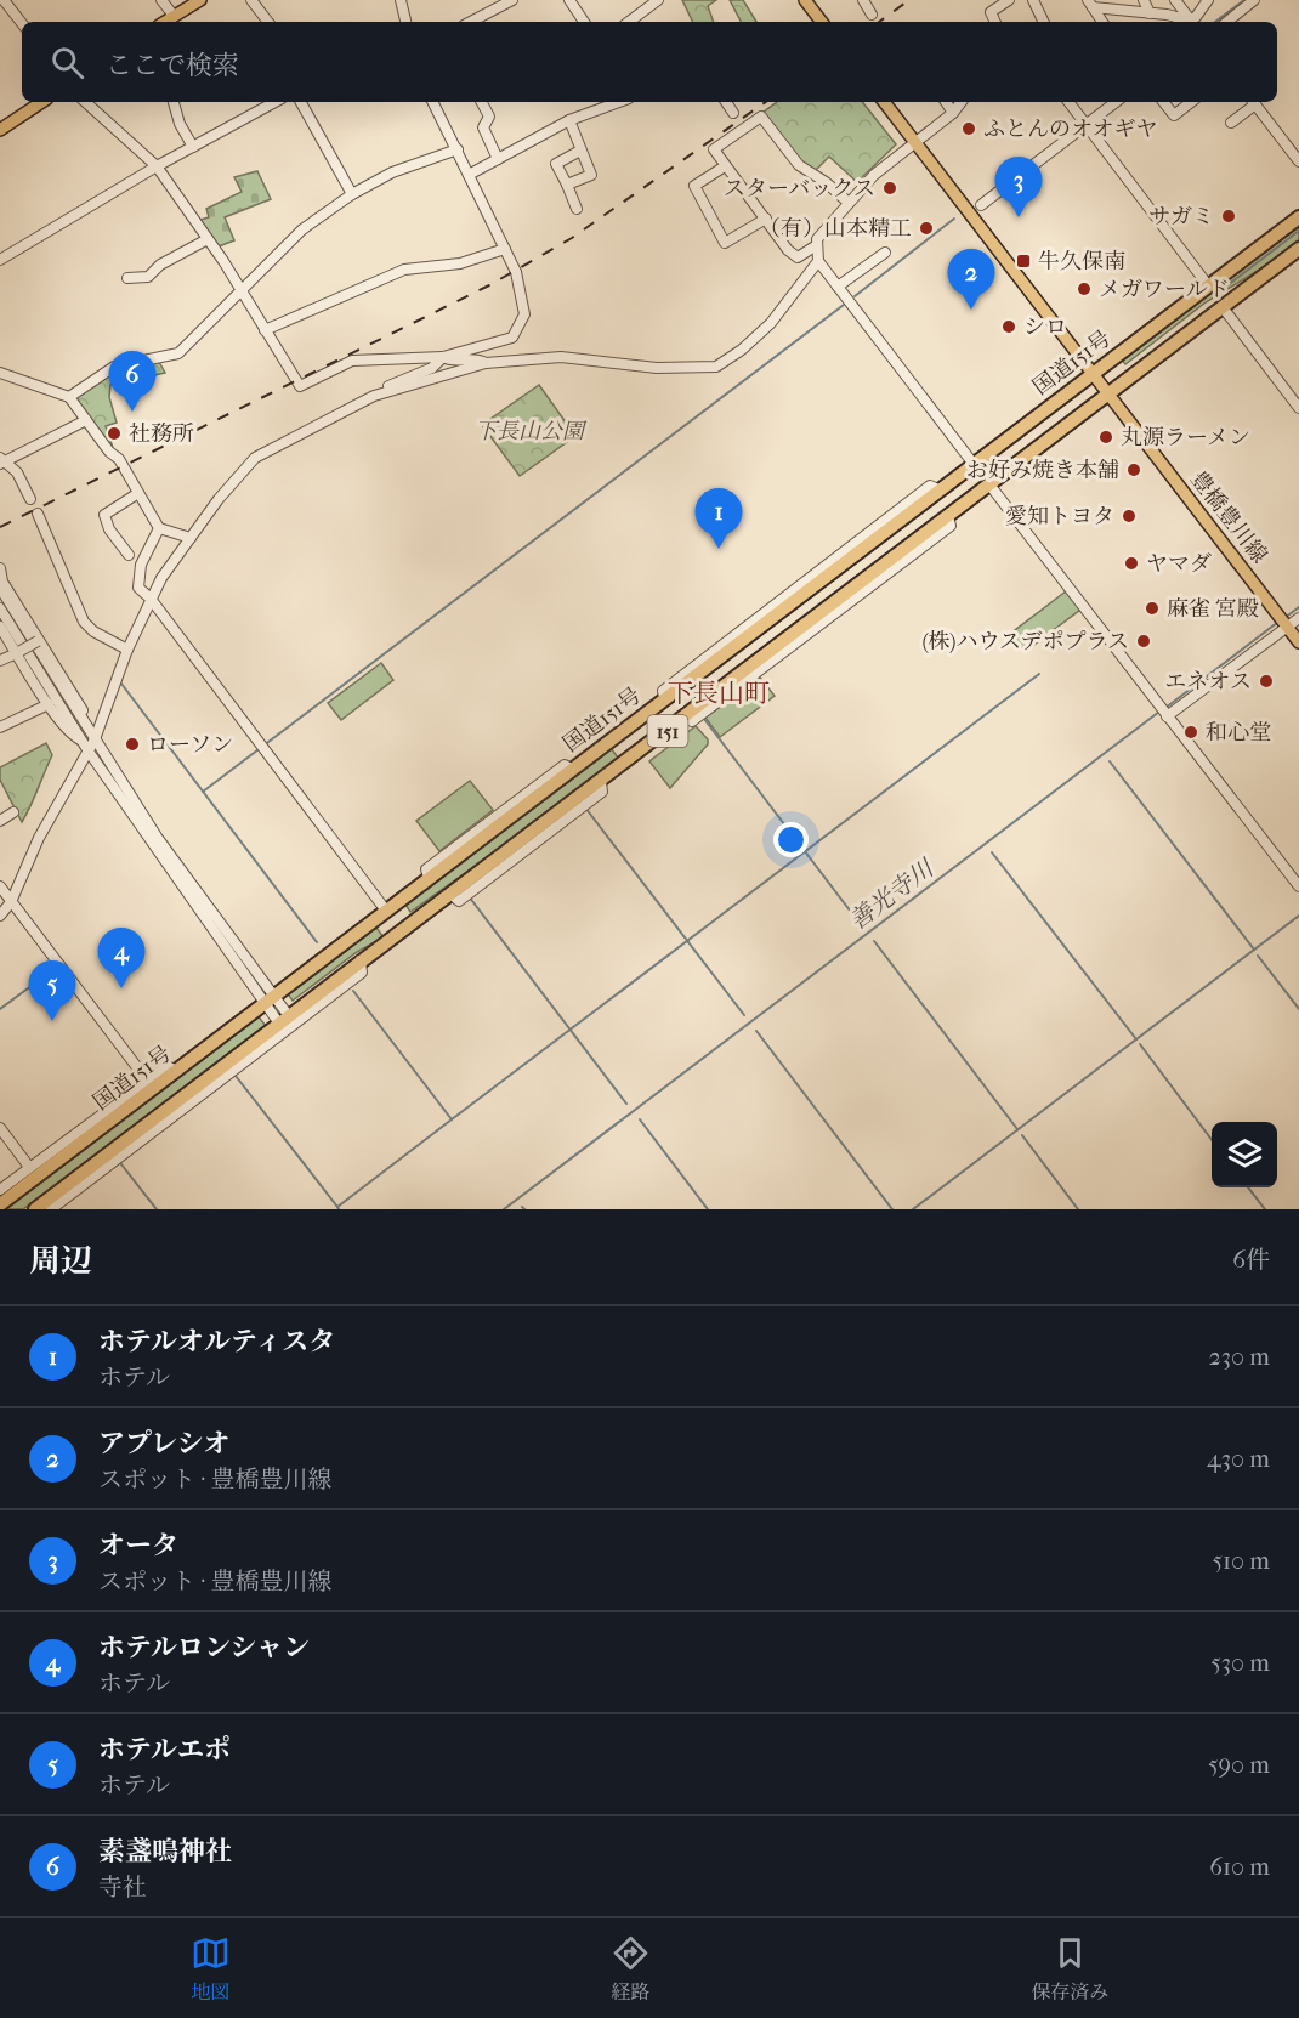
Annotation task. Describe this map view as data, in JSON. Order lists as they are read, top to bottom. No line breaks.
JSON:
{"streets":{"highway":["国道151号","151"],"main road":["豊橋豊川線"]},"crossings":[["国道151号","豊橋豊川線"]],"districts":["下長山町"],"water":["善光寺川"],"parks":["下長山公園"],"places":{"other":["ふとんのオオギヤ","スターバックス","サガミ","（有）山本精工","メガワールド","シロ","社務所","丸源ラーメン","お好み焼き本舗","愛知トヨタ","ヤマダ","麻雀 宮殿","(株)ハウスデポプラス","エネオス","和心堂","ローソン"],"transit":["牛久保南"]},"page":{"search":"ここで検索","pins":["3","2","6","1","4","5"],"heading":["周辺","6件"],"list":[{"mark":"1","name":"ホテルオルティスタ","note":"ホテル","value":"230 m"},{"mark":"2","name":"アプレシオ","note":"スポット · 豊橋豊川線","value":"430 m"},{"mark":"3","name":"オータ","note":"スポット · 豊橋豊川線","value":"510 m"},{"mark":"4","name":"ホテルロンシャン","note":"ホテル","value":"530 m"},{"mark":"5","name":"ホテルエポ","note":"ホテル","value":"590 m"},{"mark":"6","name":"素盞鳴神社","note":"寺社","value":"610 m"}],"nav":["地図","経路","保存済み"]}}
